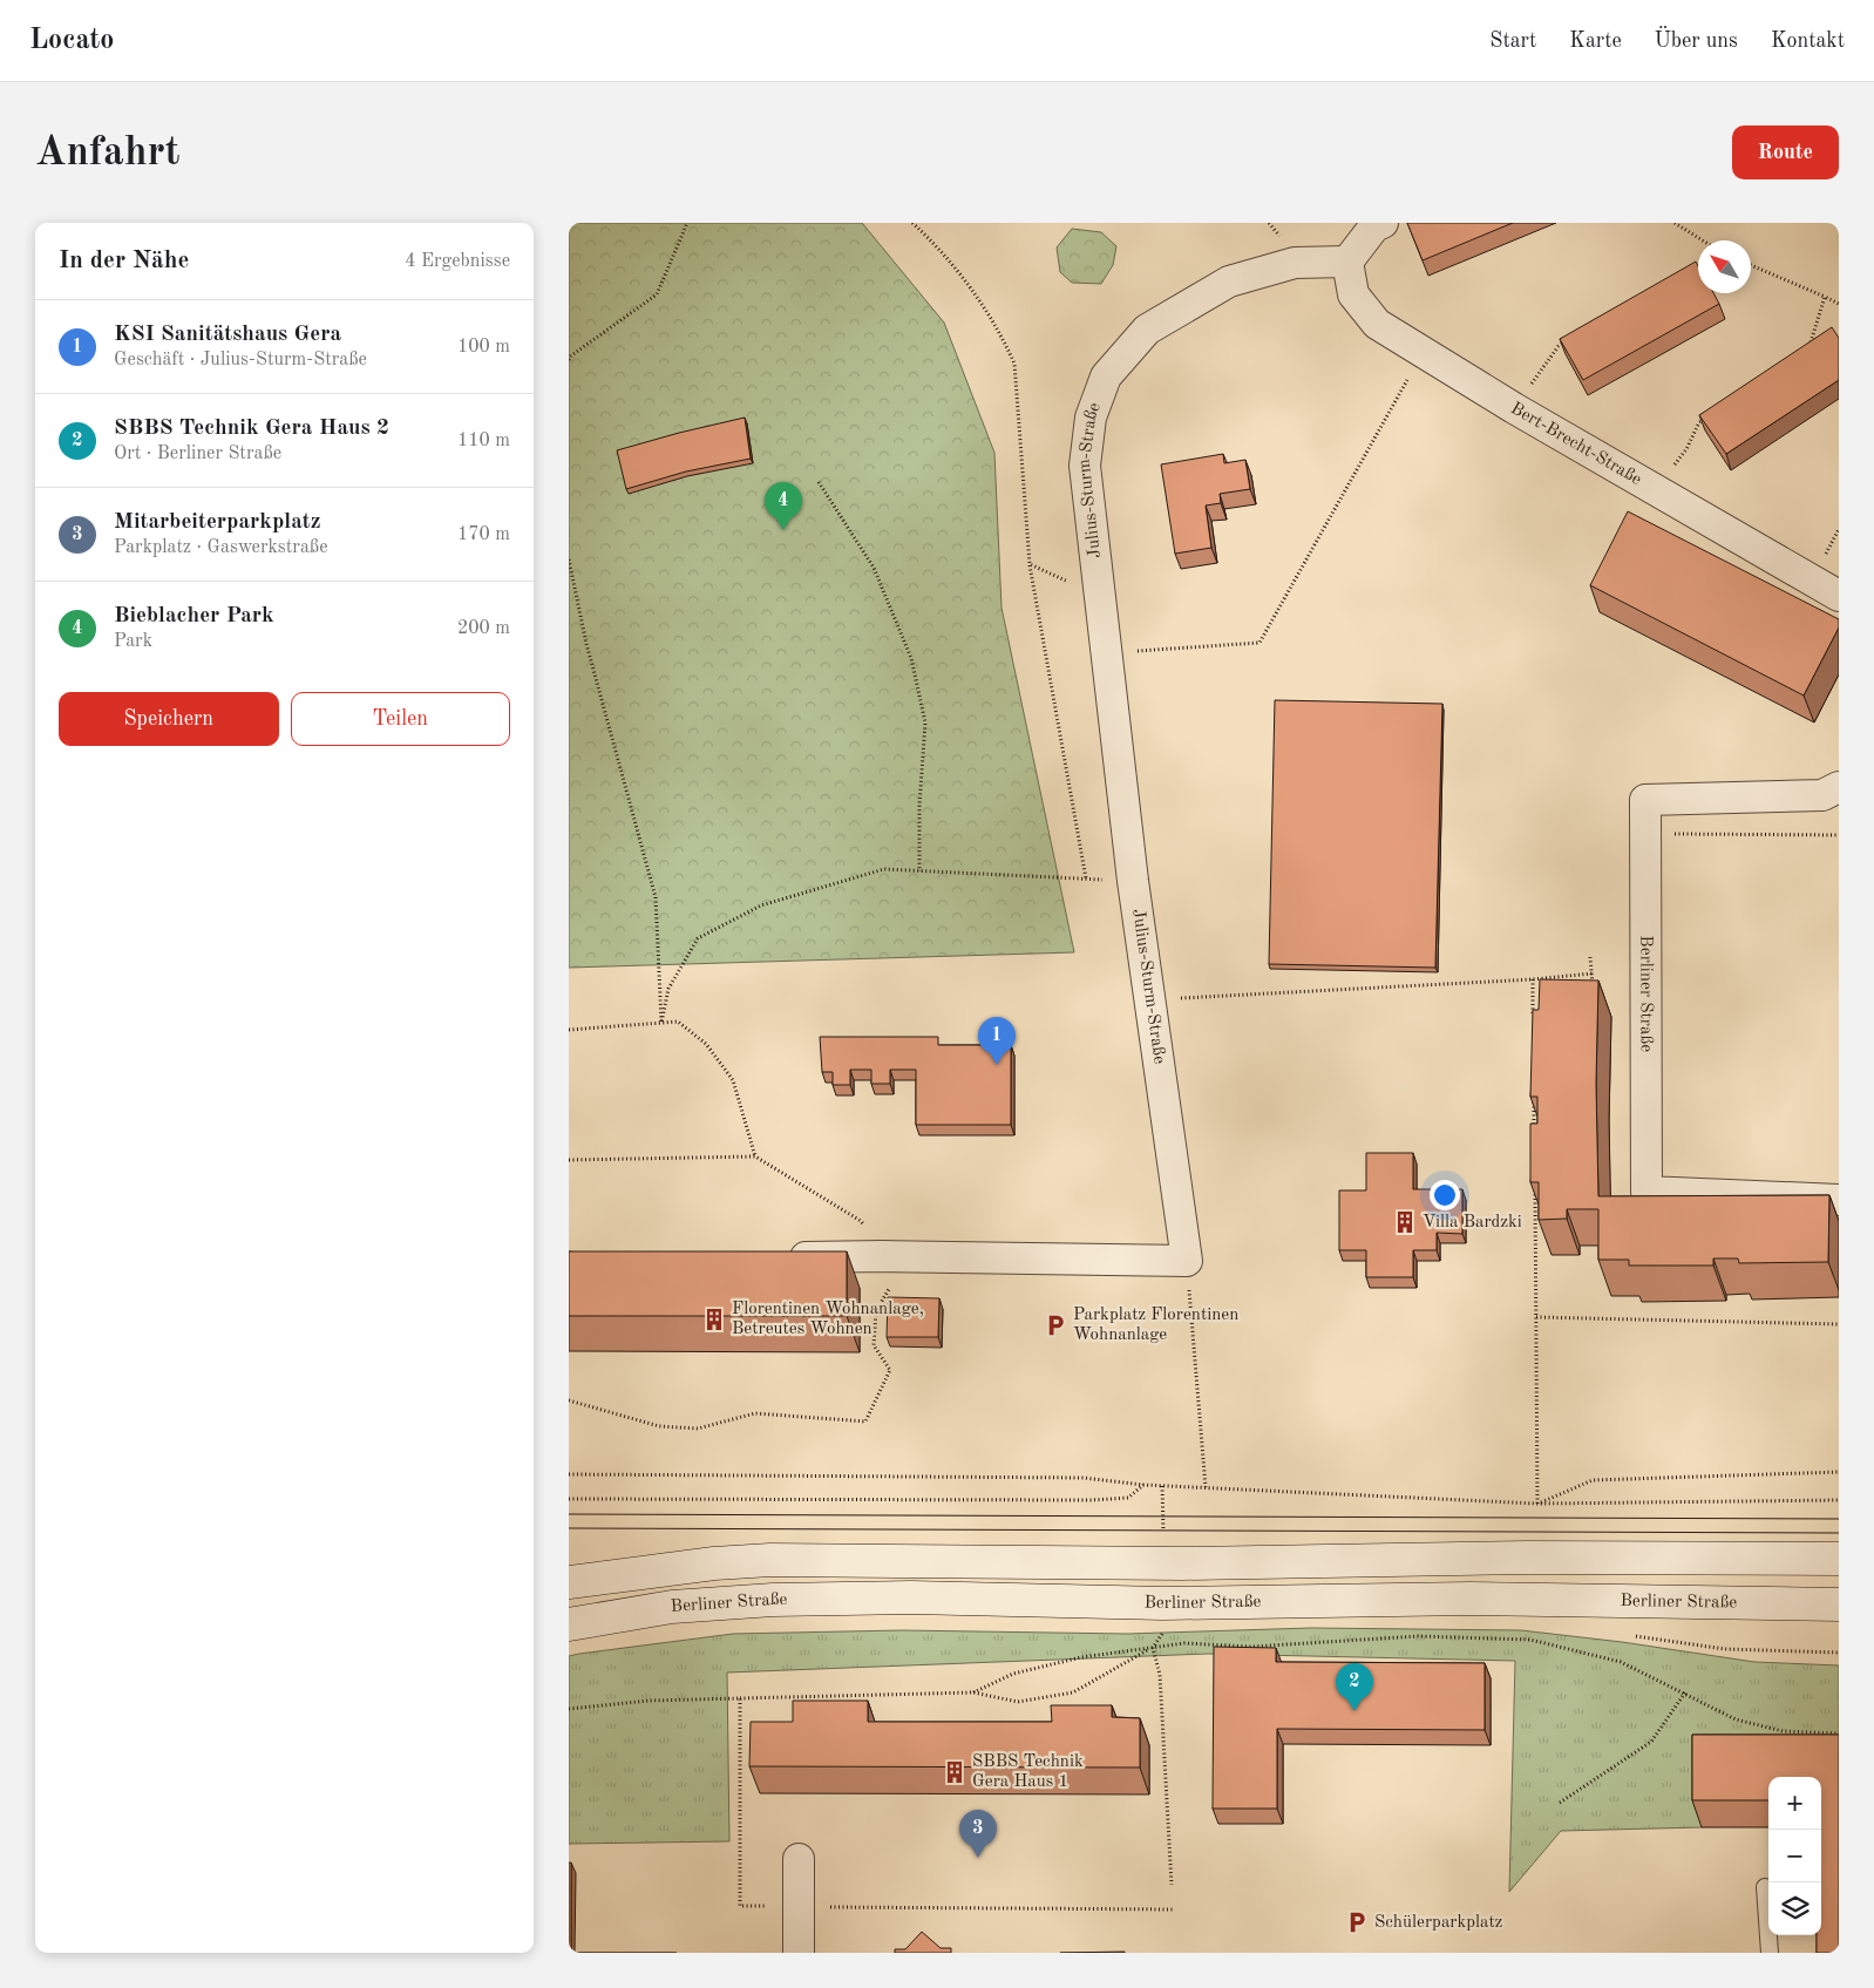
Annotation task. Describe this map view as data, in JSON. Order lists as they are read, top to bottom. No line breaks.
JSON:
{"streets":{"main road":["Berliner Straße"],"street":["Bert-Brecht-Straße","Julius-Sturm-Straße"]},"crossings":[["Bert-Brecht-Straße","Julius-Sturm-Straße"]],"places":{"building":["Villa Bardzki","Florentinen Wohnanlage, Betreutes Wohnen","SBBS Technik Gera Haus 1"],"parking":["Parkplatz Florentinen Wohnanlage","Schülerparkplatz"]},"north":"top left","page":{"header":"Locato","nav":["Start","Karte","Über uns","Kontakt"],"buttons":["Route",["Speichern","Teilen"]],"title":"Anfahrt","heading":["In der Nähe","4 Ergebnisse"],"list":[{"mark":"1","name":"KSI Sanitätshaus Gera","note":"Geschäft · Julius-Sturm-Straße","value":"100 m"},{"mark":"2","name":"SBBS Technik Gera Haus 2","note":"Ort · Berliner Straße","value":"110 m"},{"mark":"3","name":"Mitarbeiterparkplatz","note":"Parkplatz · Gaswerkstraße","value":"170 m"},{"mark":"4","name":"Bieblacher Park","note":"Park","value":"200 m"}],"pins":["4","1","2","3"],"map_buttons":["+","−"]}}
